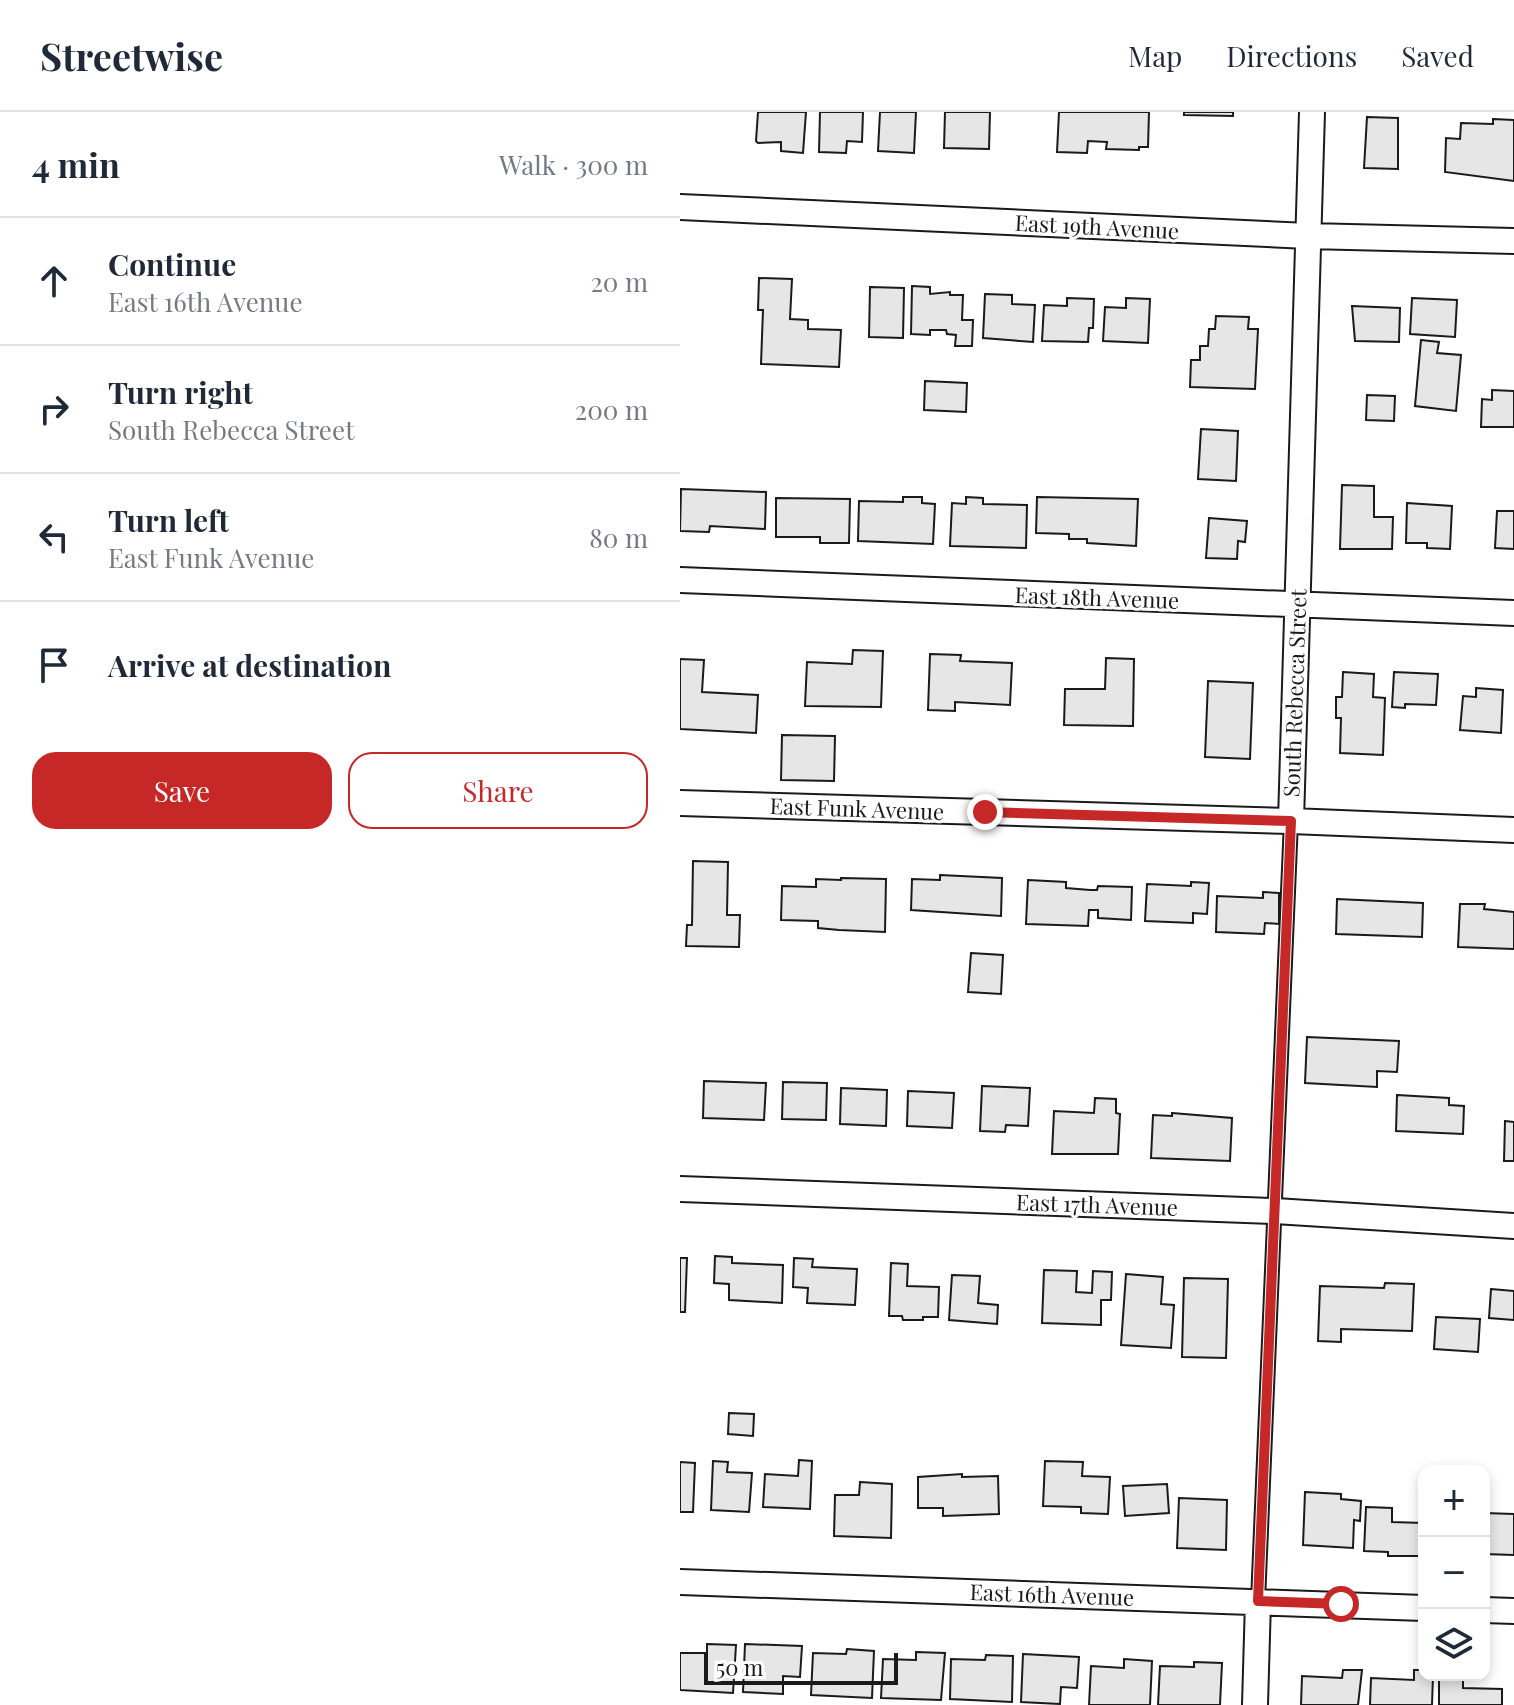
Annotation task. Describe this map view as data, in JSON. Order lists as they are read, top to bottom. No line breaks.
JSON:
{"streets":{"street":["East 19th Avenue","East 18th Avenue","South Rebecca Street","East Funk Avenue","East 17th Avenue","East 16th Avenue"]},"crossings":[["East 19th Avenue","South Rebecca Street"],["East 18th Avenue","South Rebecca Street"],["South Rebecca Street","East Funk Avenue"],["South Rebecca Street","East 17th Avenue"],["South Rebecca Street","East 16th Avenue"]],"scale_bar":"50 m","page":{"header":"Streetwise","nav":["Map","Directions","Saved"],"heading":["4 min","Walk · 300 m"],"list":[["Continue","East 16th Avenue","20 m"],["Turn right","South Rebecca Street","200 m"],["Turn left","East Funk Avenue","80 m"],"Arrive at destination"],"buttons":["Save","Share"],"map_buttons":["+","−"],"scale":"50 m"}}
